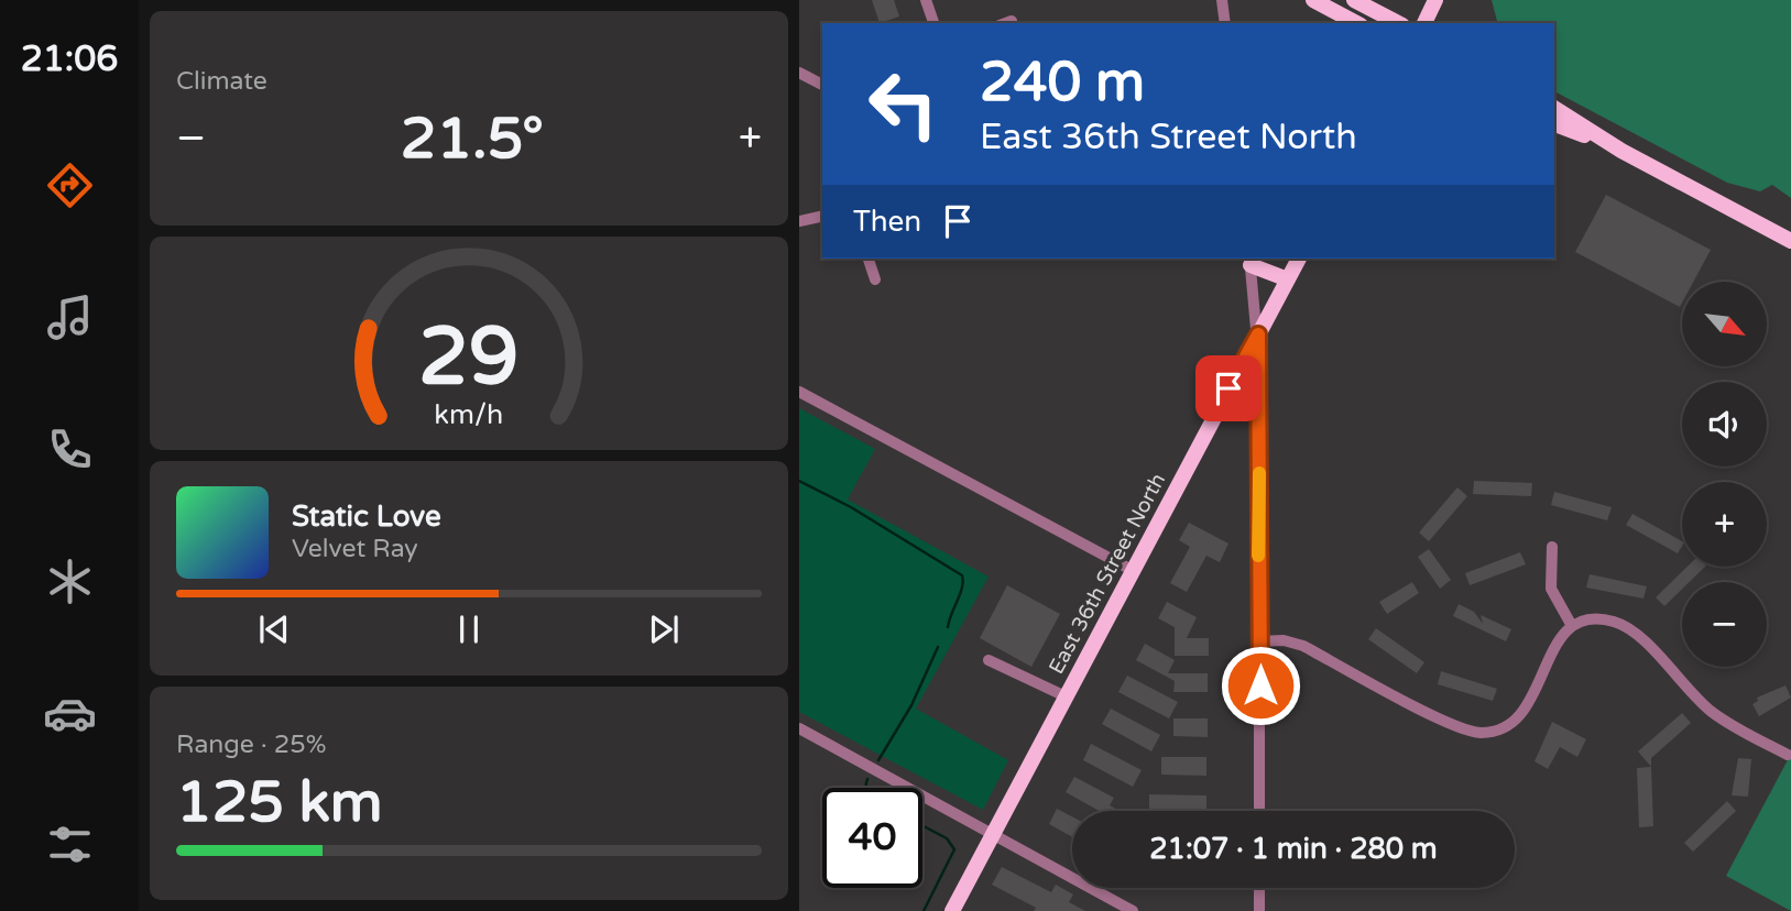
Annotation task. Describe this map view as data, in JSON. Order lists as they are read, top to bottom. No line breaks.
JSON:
{"streets":{"main road":["East 36th Street North"]},"north":"bottom right","page":{"tabs":"21:06","tile":["Climate",["Range · 25%","125 km"]],"turn":["240 m","East 36th Street North"],"heat":["−","21.5°","+"],"then":"Then","map_buttons":["+","−"],"song":["Static Love","Velvet Ray"],"limit":"40","trip":"21:07 · 1 min · 280 m","gauge":["29","km/h"]}}
